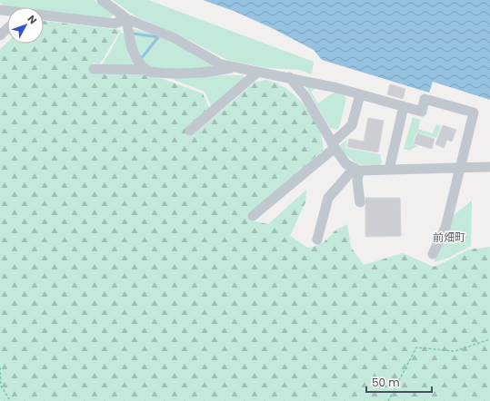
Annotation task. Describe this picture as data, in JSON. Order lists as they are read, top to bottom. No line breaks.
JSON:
{"districts":["前畑町"],"scale_bar":"50 m","north":"top right"}
